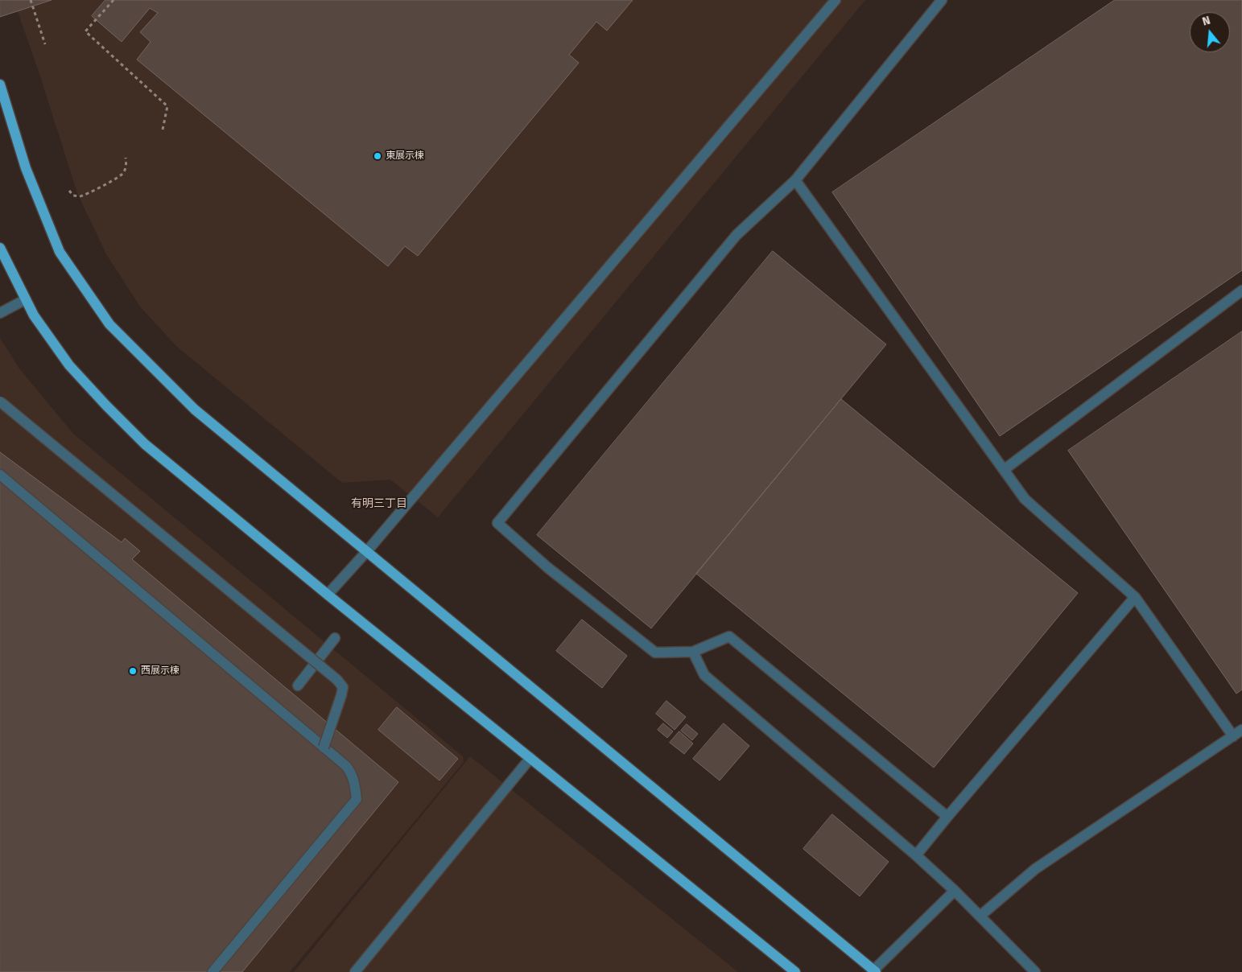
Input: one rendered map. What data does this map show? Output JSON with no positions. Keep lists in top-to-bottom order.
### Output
{
  "districts": ["有明三丁目"],
  "places": ["東展示棟", "西展示棟"],
  "north": "top"
}
